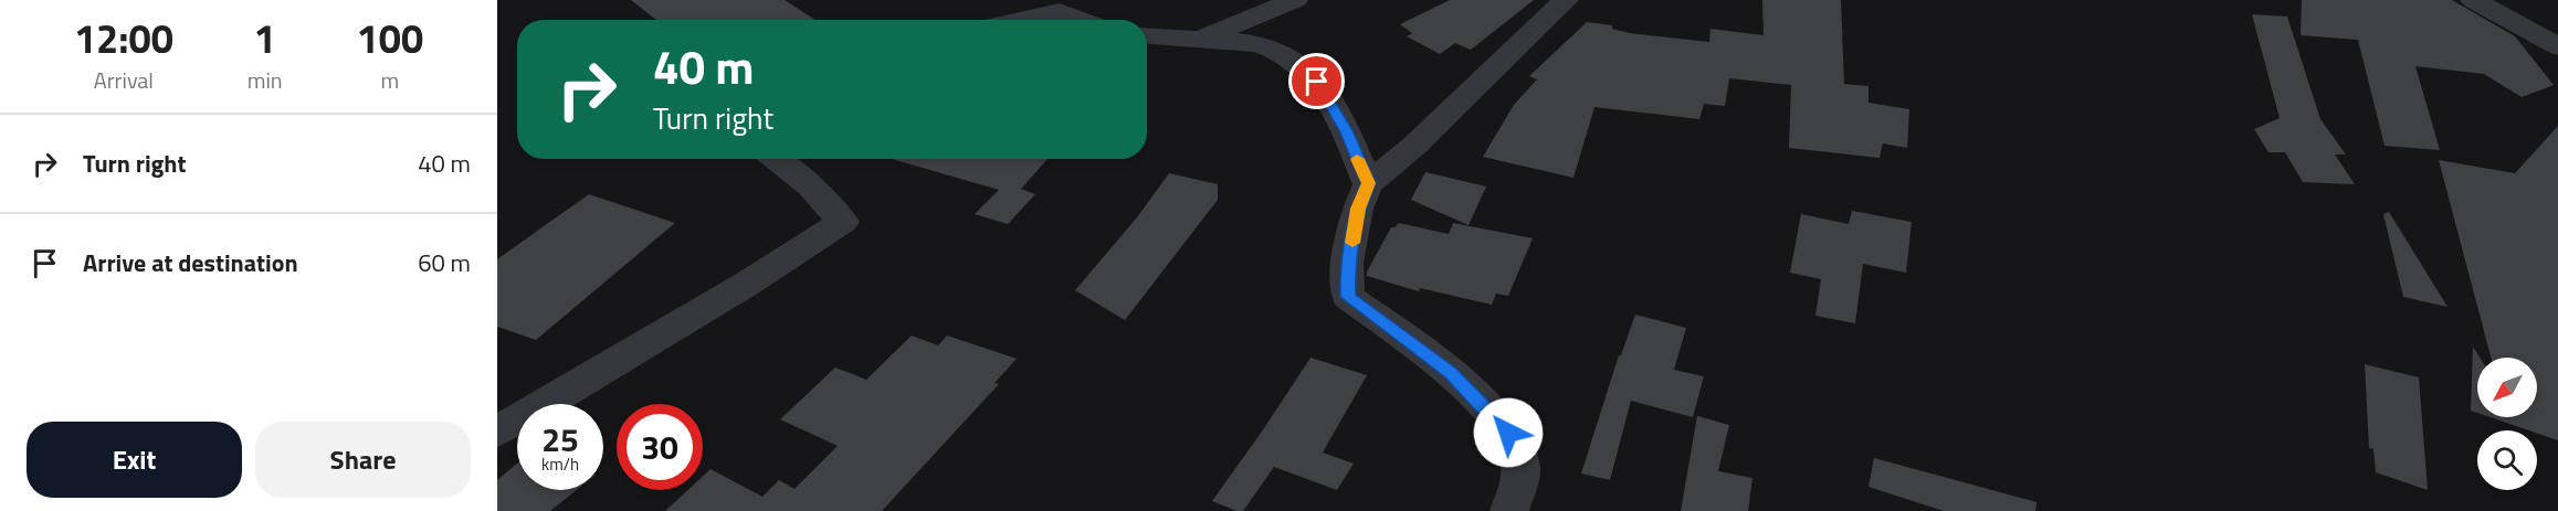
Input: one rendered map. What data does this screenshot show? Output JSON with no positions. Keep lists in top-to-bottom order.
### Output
{
  "north": "bottom left",
  "page": {
    "eta": [
      "12:00",
      "Arrival",
      "1",
      "min",
      "100",
      "m"
    ],
    "turn": ["40 m", "Turn right"],
    "list": [
      {
        "name": "Turn right",
        "value": "40 m"
      },
      {
        "name": "Arrive at destination",
        "value": "60 m"
      }
    ],
    "speed": "25 km/h",
    "limit": "30",
    "buttons": ["Exit", "Share"]
  }
}
